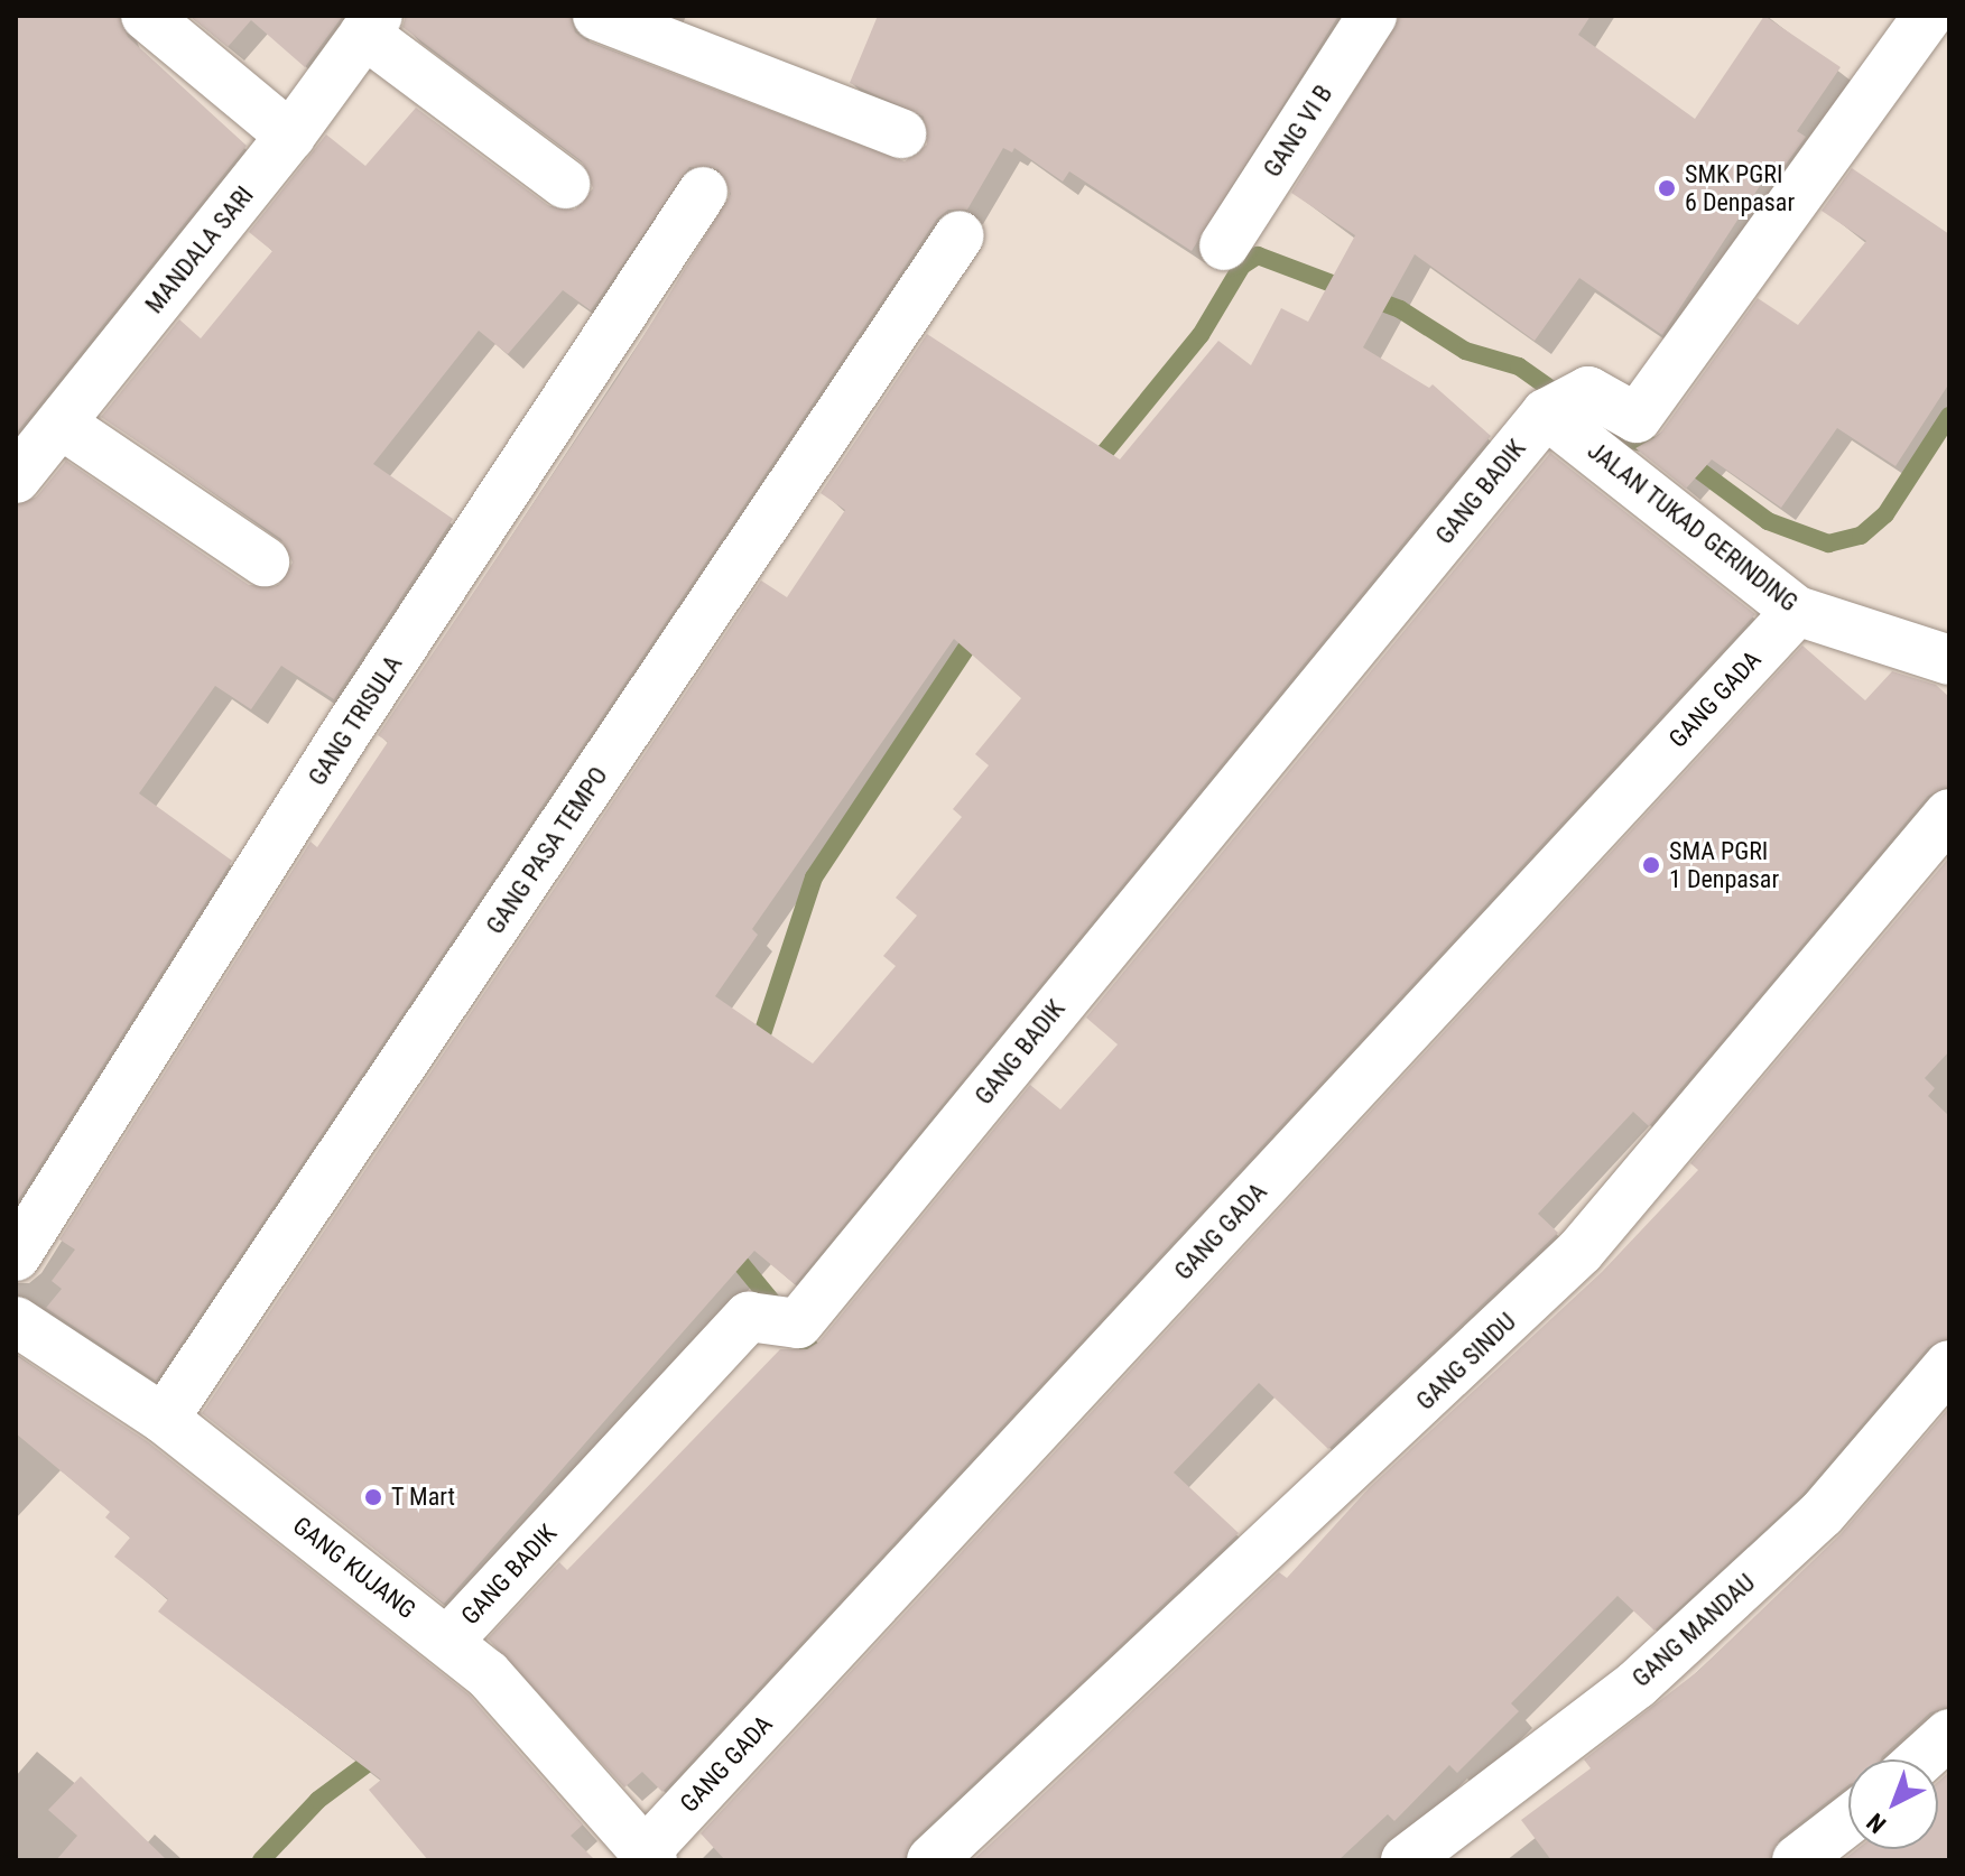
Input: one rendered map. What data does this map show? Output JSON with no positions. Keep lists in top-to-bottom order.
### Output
{
  "streets": {
    "street": [
      "GANG VI B",
      "MANDALA SARI",
      "GANG BADIK",
      "JALAN TUKAD GERINDING",
      "GANG GADA",
      "GANG TRISULA",
      "GANG PASA TEMPO",
      "GANG SINDU",
      "GANG KUJANG",
      "GANG MANDAU"
    ]
  },
  "crossings": [
    ["GANG BADIK", "JALAN TUKAD GERINDING"],
    ["GANG BADIK", "GANG KUJANG"],
    ["JALAN TUKAD GERINDING", "GANG GADA"],
    ["GANG GADA", "GANG KUJANG"],
    ["GANG PASA TEMPO", "GANG KUJANG"]
  ],
  "places": ["SMK PGRI 6 Denpasar", "SMA PGRI 1 Denpasar", "T Mart"],
  "north": "bottom left"
}
